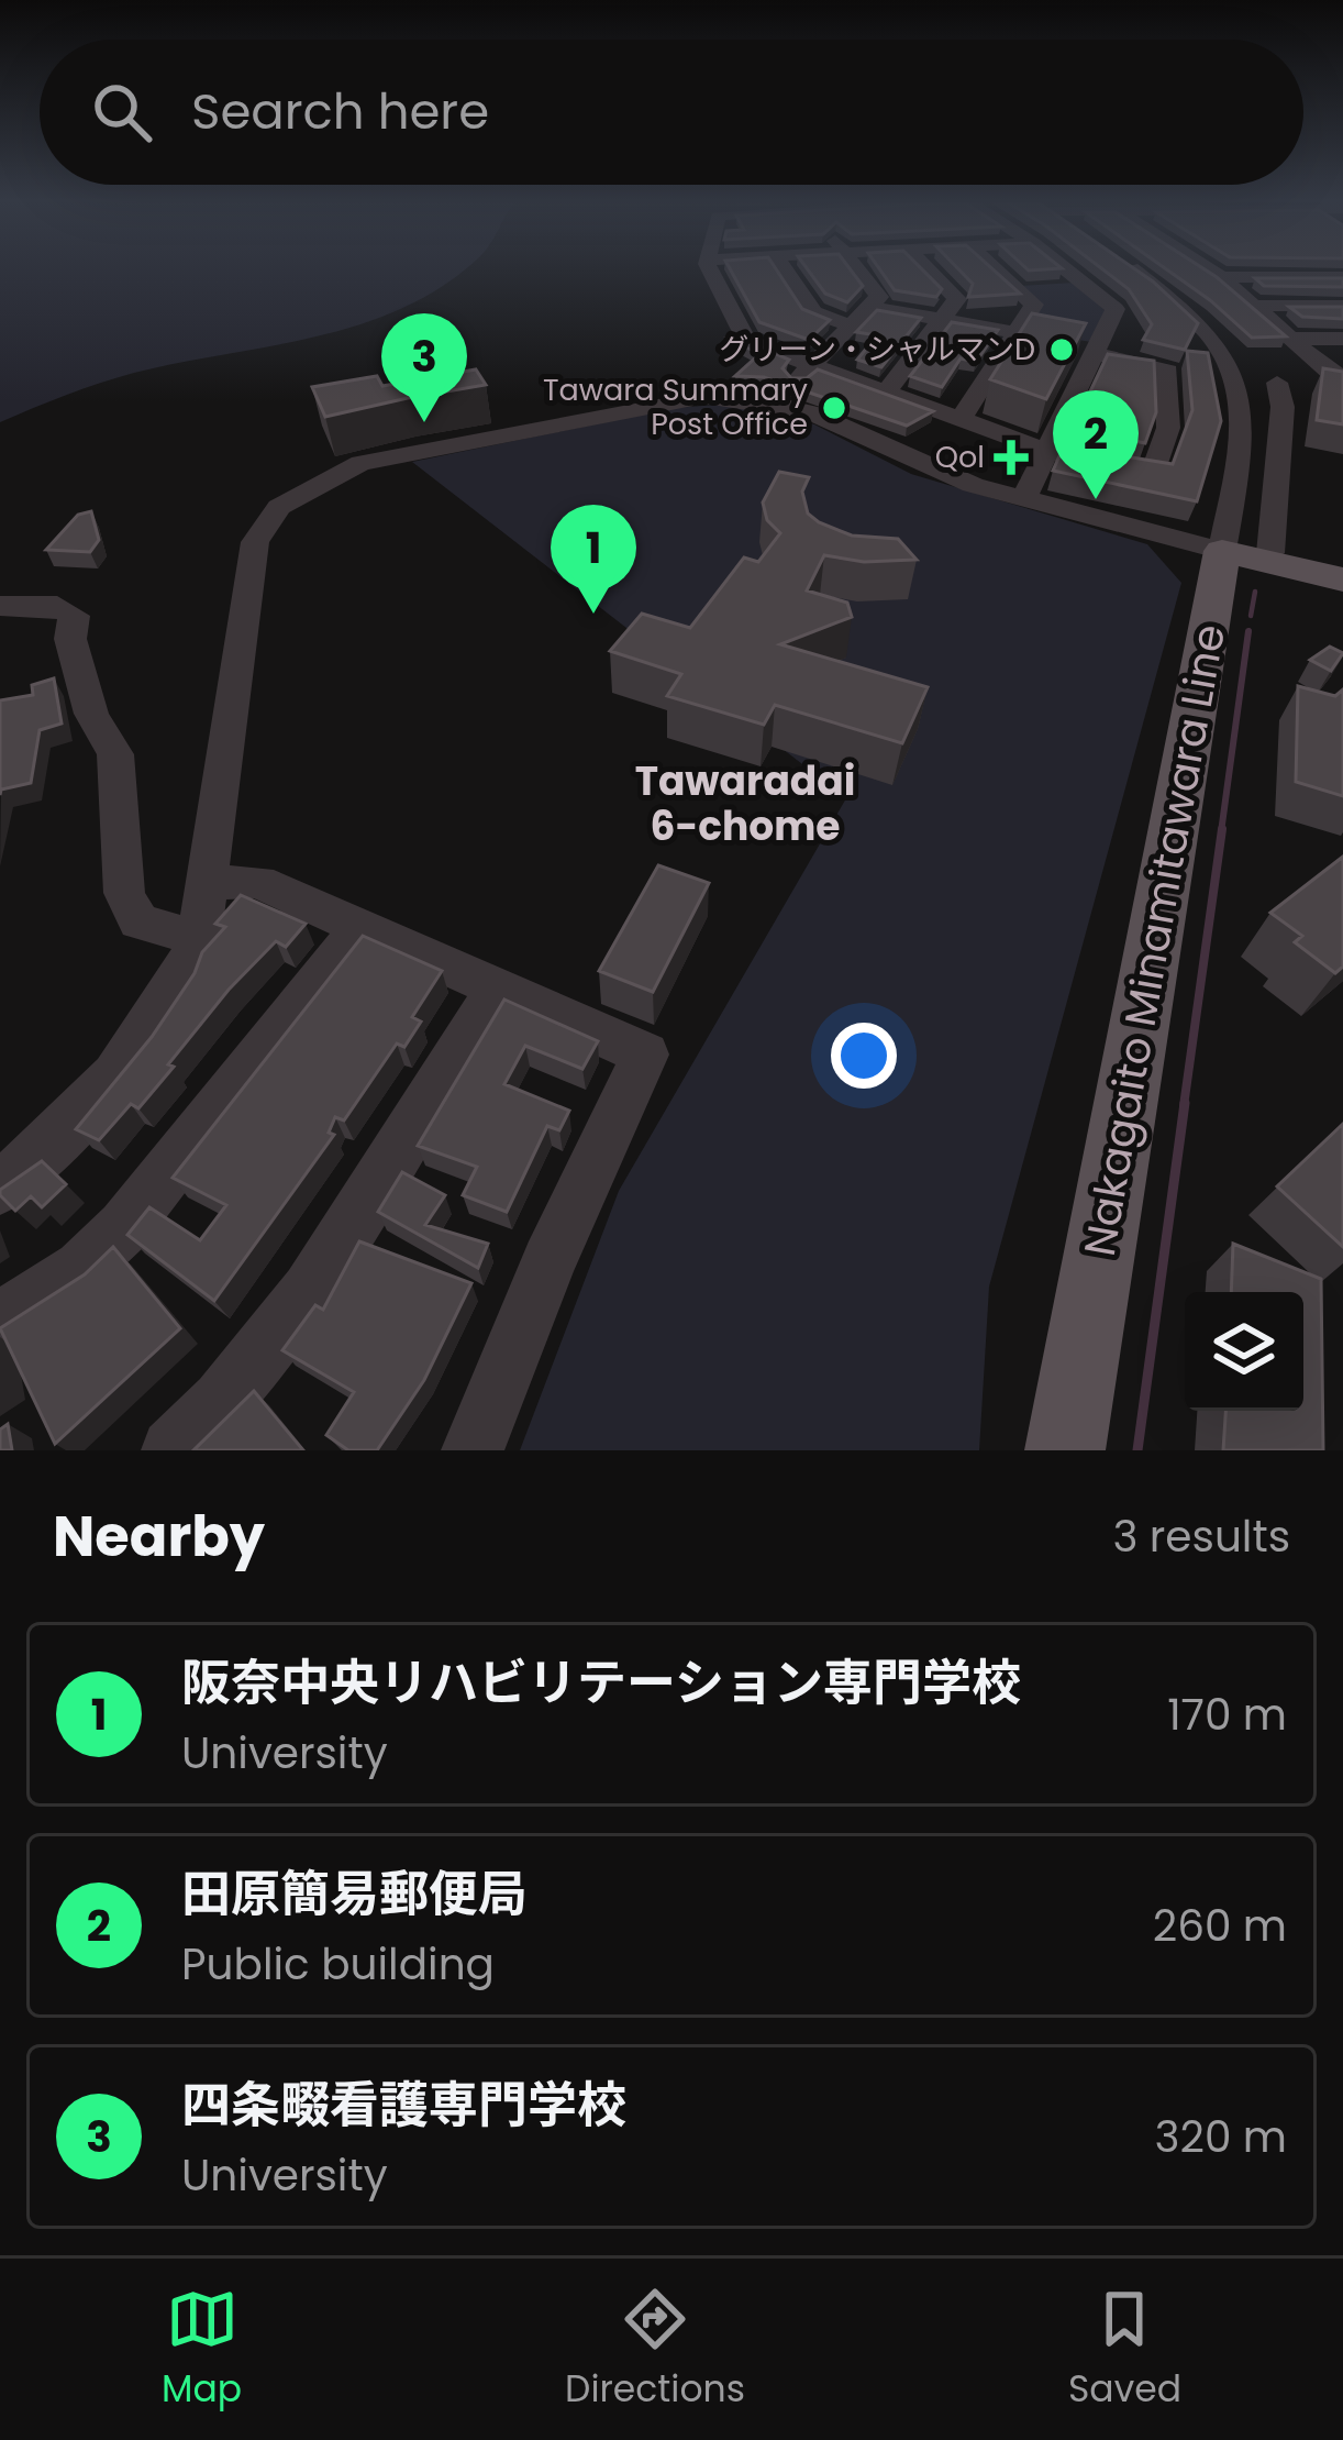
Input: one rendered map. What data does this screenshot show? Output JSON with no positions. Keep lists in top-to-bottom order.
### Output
{
  "streets": {
    "main road": ["Nakagaito Minamitawara Line"]
  },
  "districts": ["Tawaradai 6-chome"],
  "places": {
    "other": ["グリーン・シャルマンD", "Tawara Summary Post Office"],
    "health": ["Qol"]
  },
  "page": {
    "search": "Search here",
    "pins": ["3", "2", "1"],
    "heading": ["Nearby", "3 results"],
    "list": [
      {
        "mark": "1",
        "name": "阪奈中央リハビリテーション専門学校",
        "note": "University",
        "value": "170 m"
      },
      {
        "mark": "2",
        "name": "田原簡易郵便局",
        "note": "Public building",
        "value": "260 m"
      },
      {
        "mark": "3",
        "name": "四条畷看護専門学校",
        "note": "University",
        "value": "320 m"
      }
    ],
    "nav": ["Map", "Directions", "Saved"]
  }
}
